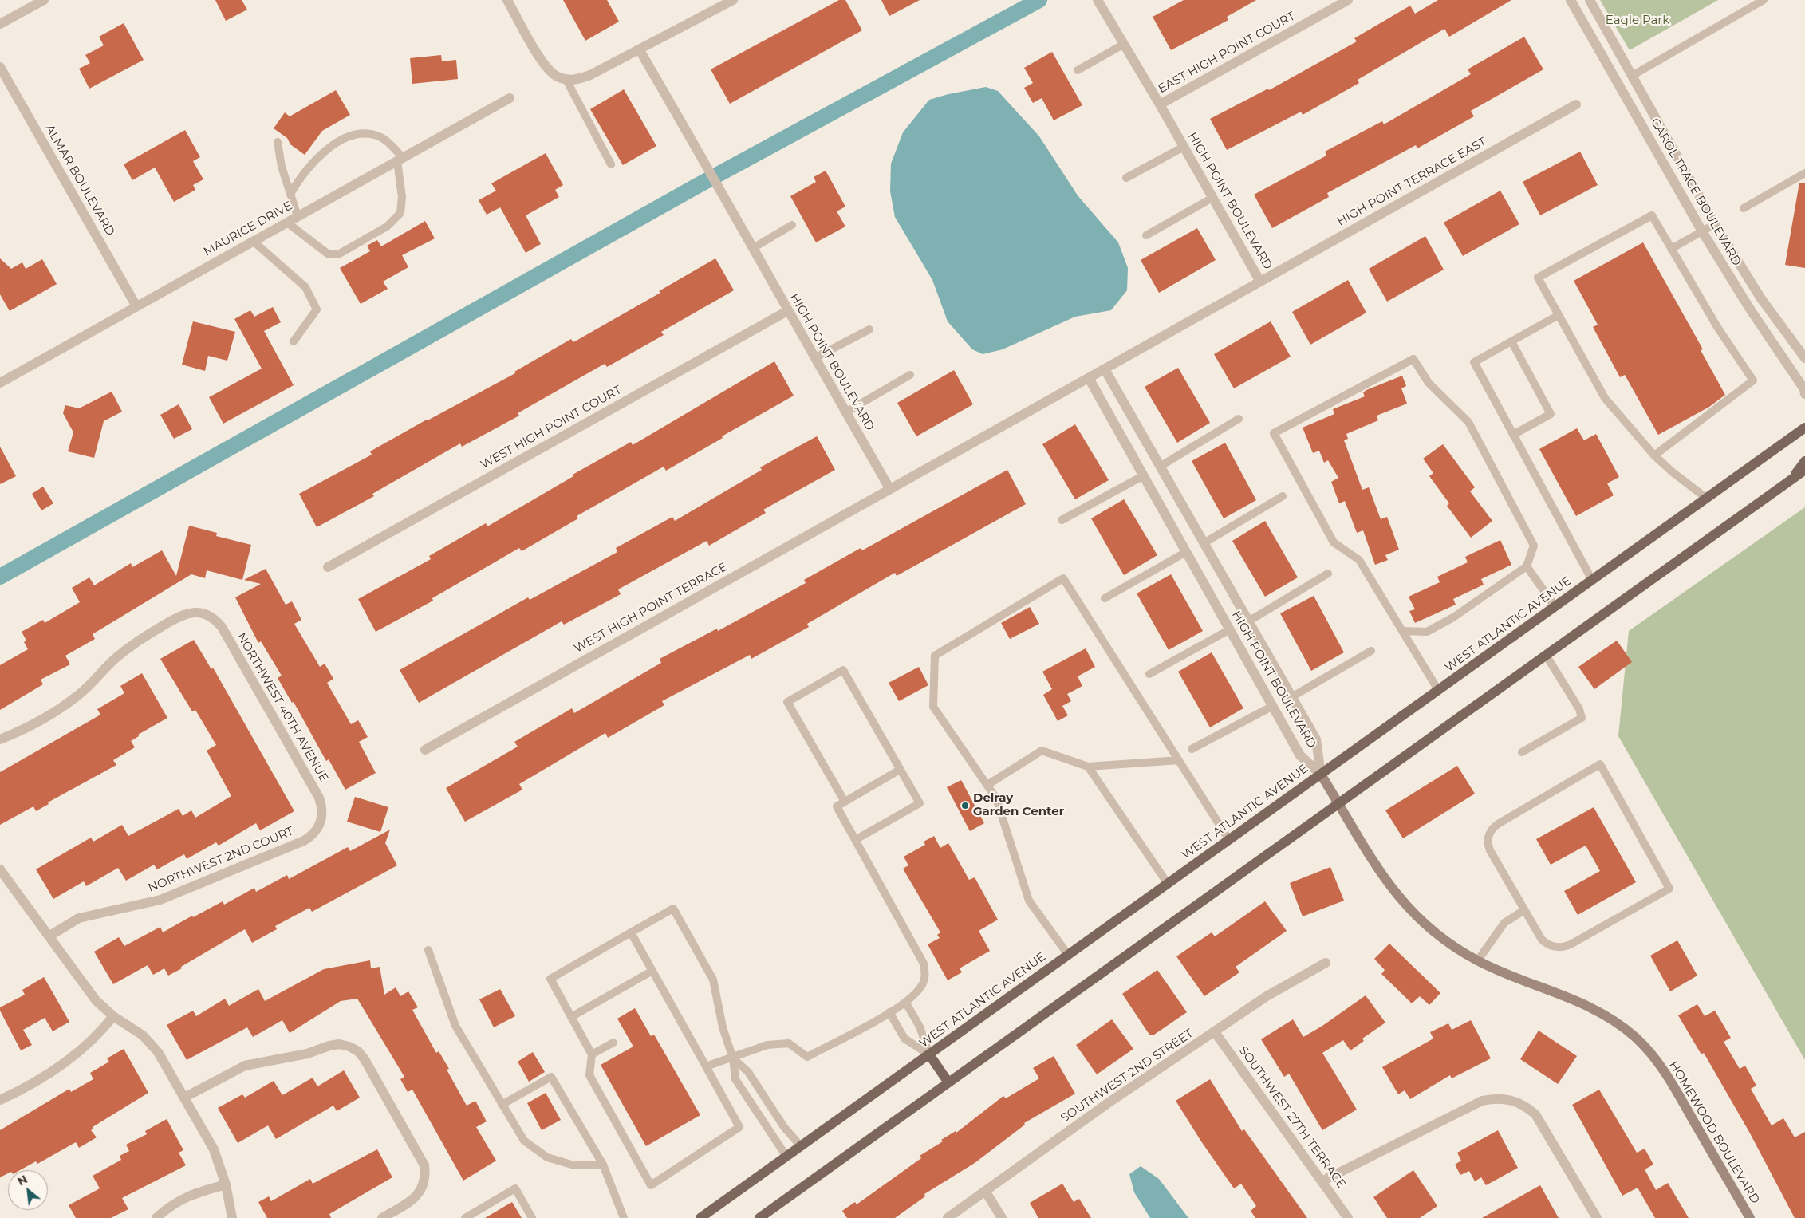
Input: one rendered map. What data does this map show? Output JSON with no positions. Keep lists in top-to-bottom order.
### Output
{
  "streets": {
    "main road": ["WEST ATLANTIC AVENUE"],
    "street": [
      "EAST HIGH POINT COURT",
      "ALMAR BOULEVARD",
      "HIGH POINT TERRACE EAST",
      "CAROL TRACE BOULEVARD",
      "HIGH POINT BOULEVARD",
      "MAURICE DRIVE",
      "WEST HIGH POINT COURT",
      "WEST HIGH POINT TERRACE",
      "NORTHWEST 40TH AVENUE",
      "NORTHWEST 2ND COURT",
      "SOUTHWEST 2ND STREET",
      "SOUTHWEST 27TH TERRACE",
      "HOMEWOOD BOULEVARD"
    ]
  },
  "crossings": [
    ["EAST HIGH POINT COURT", "HIGH POINT BOULEVARD"],
    ["ALMAR BOULEVARD", "MAURICE DRIVE"],
    ["HIGH POINT TERRACE EAST", "HIGH POINT BOULEVARD"],
    ["HIGH POINT BOULEVARD", "WEST HIGH POINT COURT"],
    ["HIGH POINT BOULEVARD", "WEST HIGH POINT TERRACE"],
    ["HIGH POINT BOULEVARD", "WEST ATLANTIC AVENUE"],
    ["HIGH POINT BOULEVARD", "HOMEWOOD BOULEVARD"],
    ["WEST ATLANTIC AVENUE", "HOMEWOOD BOULEVARD"],
    ["NORTHWEST 40TH AVENUE", "NORTHWEST 2ND COURT"],
    ["SOUTHWEST 2ND STREET", "SOUTHWEST 27TH TERRACE"]
  ],
  "parks": ["Eagle Park"],
  "places": ["Delray Garden Center"],
  "north": "top left"
}
